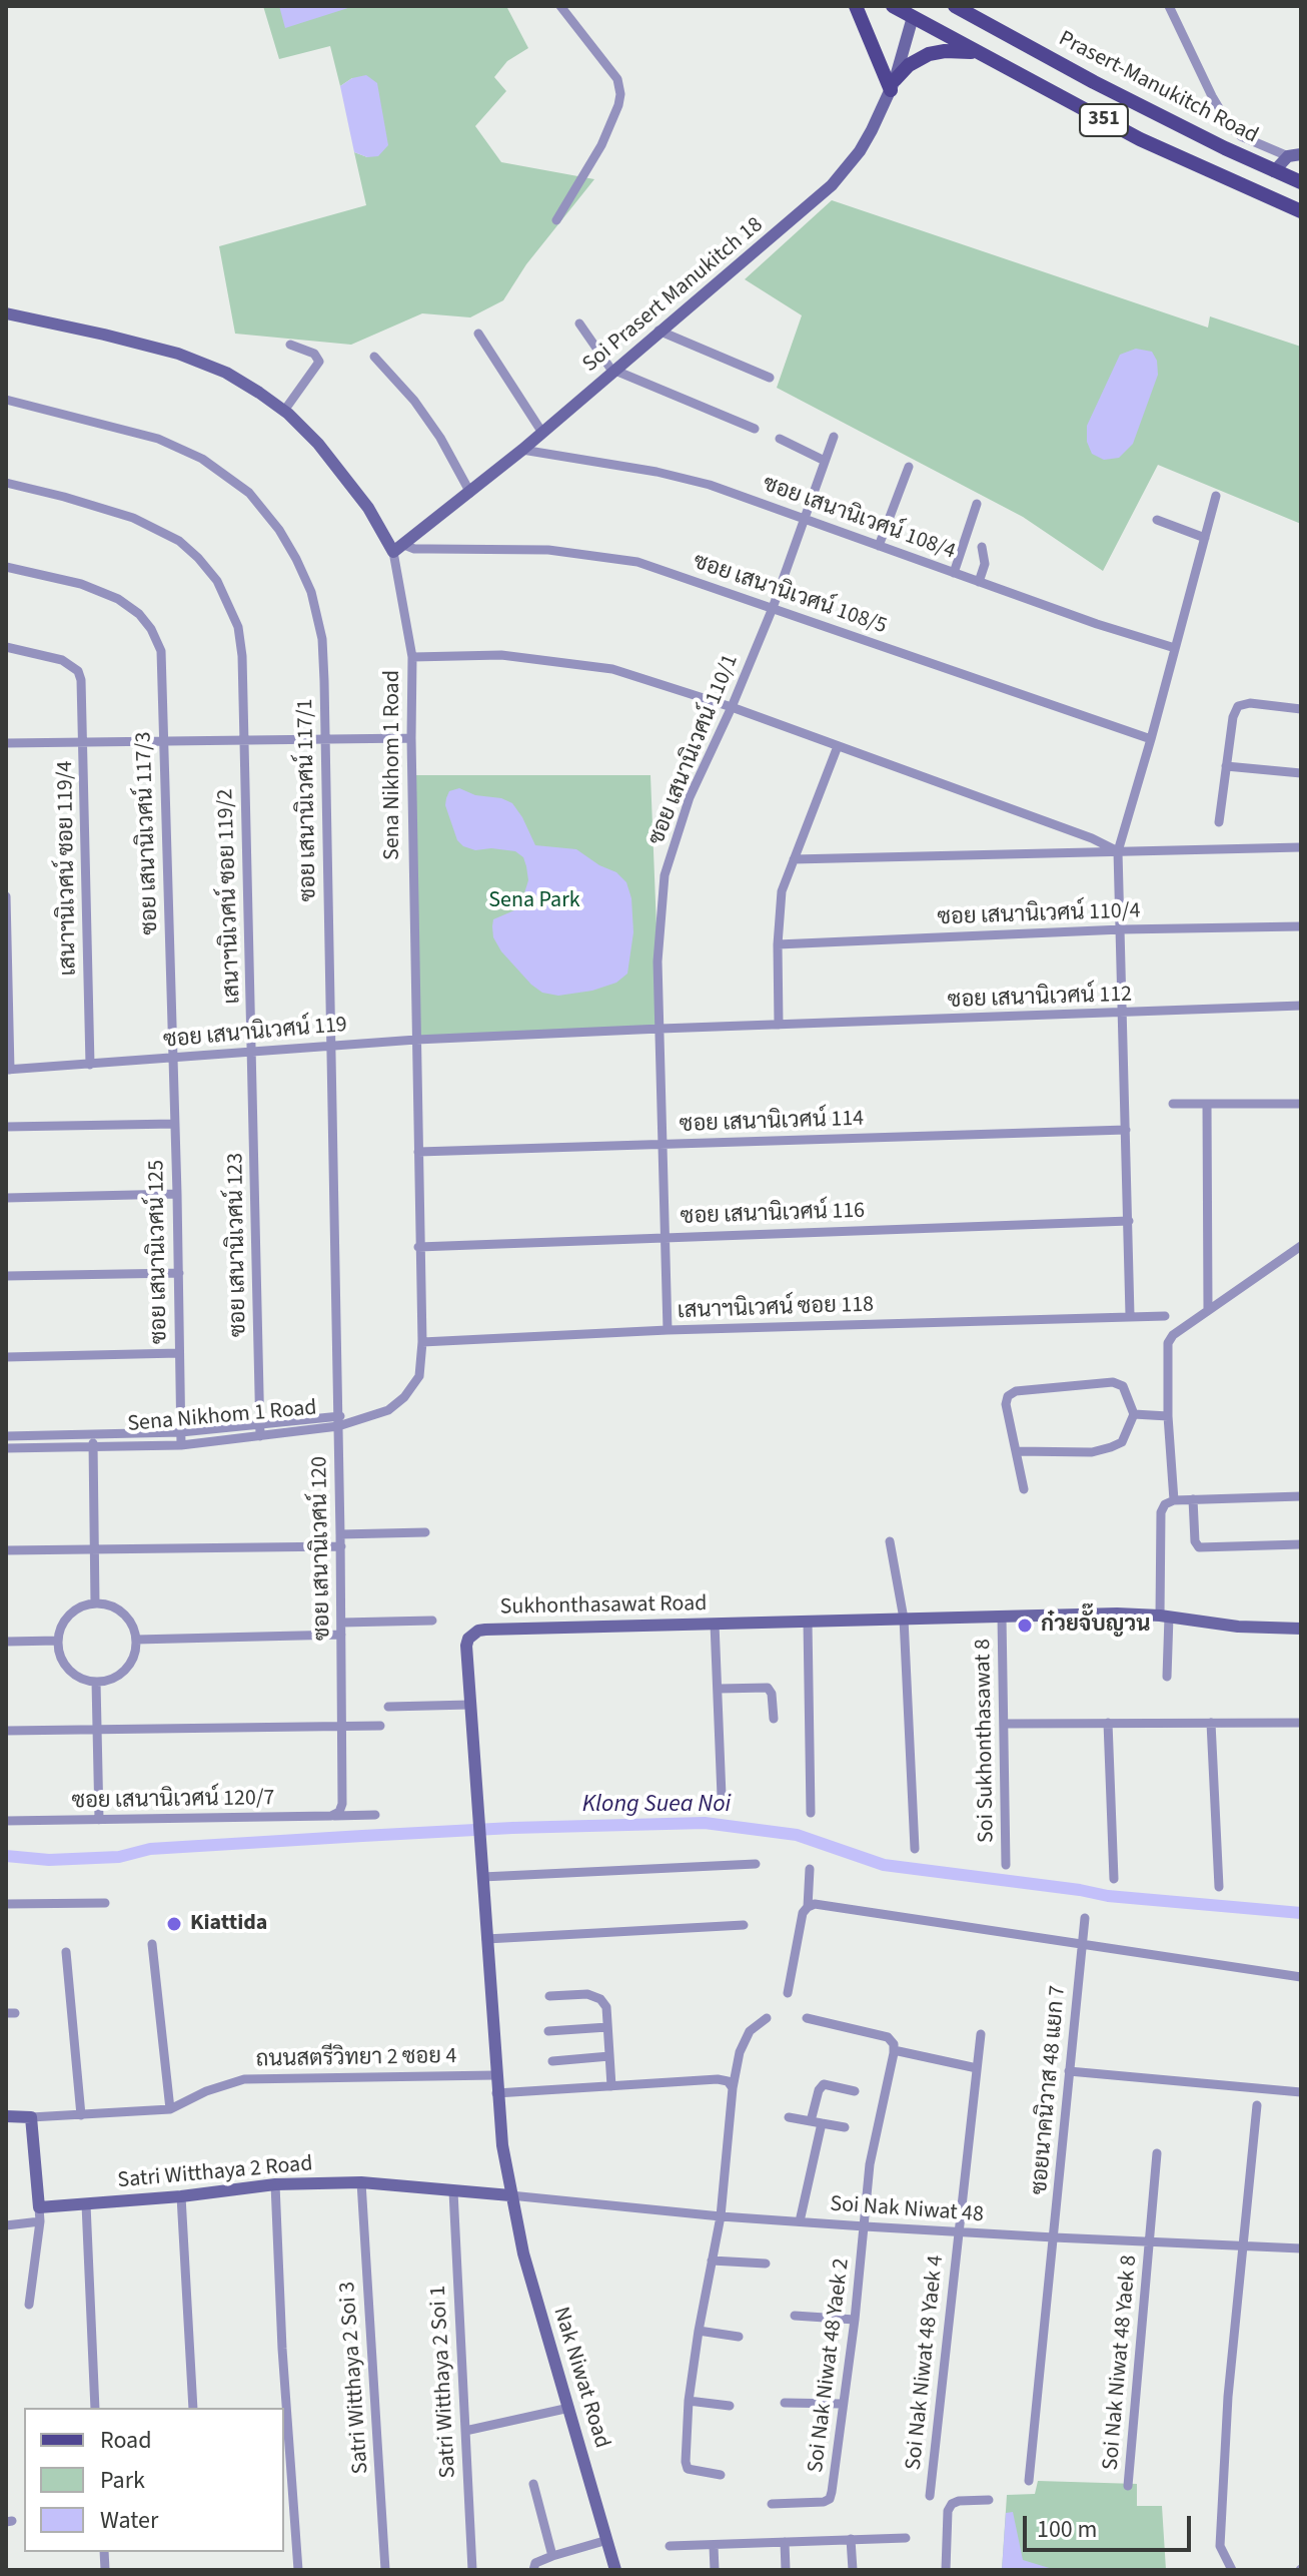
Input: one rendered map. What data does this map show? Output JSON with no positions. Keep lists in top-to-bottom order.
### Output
{
  "streets": {
    "main road": ["Prasert-Manukitch Road", "351"],
    "street": [
      "Soi Prasert Manukitch 18",
      "ซอย เสนานิเวศน์ 108/4",
      "ซอย เสนานิเวศน์ 108/5",
      "ซอย เสนานิเวศน์ 110/1",
      "Sena Nikhom 1 Road",
      "ซอย เสนานิเวศน์ 117/1",
      "ซอย เสนานิเวศน์ 117/3",
      "เสนาฯนิเวศน์ ซอย 119/4",
      "เสนาฯนิเวศน์ ซอย 119/2",
      "ซอย เสนานิเวศน์ 110/4",
      "ซอย เสนานิเวศน์ 112",
      "ซอย เสนานิเวศน์ 119",
      "ซอย เสนานิเวศน์ 114",
      "ซอย เสนานิเวศน์ 116",
      "ซอย เสนานิเวศน์ 123",
      "ซอย เสนานิเวศน์ 125",
      "เสนาฯนิเวศน์ ซอย 118",
      "ซอย เสนานิเวศน์ 120",
      "Sukhonthasawat Road",
      "Soi Sukhonthasawat 8",
      "ซอย เสนานิเวศน์ 120/7",
      "ถนนสตรีวิทยา 2 ซอย 4",
      "ซอยนาคนิวาส 48 แยก 7",
      "Satri Witthaya 2 Road",
      "Soi Nak Niwat 48",
      "Soi Nak Niwat 48 Yaek 4",
      "Soi Nak Niwat 48 Yaek 8",
      "Soi Nak Niwat 48 Yaek 2",
      "Satri Witthaya 2 Soi 3",
      "Nak Niwat Road",
      "Satri Witthaya 2 Soi 1"
    ]
  },
  "crossings": [
    ["351", "Soi Prasert Manukitch 18"],
    ["Soi Prasert Manukitch 18", "ซอย เสนานิเวศน์ 108/4"],
    ["Soi Prasert Manukitch 18", "ซอย เสนานิเวศน์ 108/5"],
    ["Soi Prasert Manukitch 18", "Sena Nikhom 1 Road"],
    ["ซอย เสนานิเวศน์ 108/4", "ซอย เสนานิเวศน์ 110/1"],
    ["ซอย เสนานิเวศน์ 108/5", "ซอย เสนานิเวศน์ 110/1"],
    ["ซอย เสนานิเวศน์ 110/1", "ซอย เสนานิเวศน์ 112"],
    ["ซอย เสนานิเวศน์ 110/1", "ซอย เสนานิเวศน์ 114"],
    ["ซอย เสนานิเวศน์ 110/1", "ซอย เสนานิเวศน์ 116"],
    ["ซอย เสนานิเวศน์ 110/1", "เสนาฯนิเวศน์ ซอย 118"],
    ["Sena Nikhom 1 Road", "ซอย เสนานิเวศน์ 119"],
    ["Sena Nikhom 1 Road", "ซอย เสนานิเวศน์ 114"],
    ["Sena Nikhom 1 Road", "ซอย เสนานิเวศน์ 116"],
    ["Sena Nikhom 1 Road", "ซอย เสนานิเวศน์ 123"],
    ["Sena Nikhom 1 Road", "ซอย เสนานิเวศน์ 125"],
    ["Sena Nikhom 1 Road", "เสนาฯนิเวศน์ ซอย 118"],
    ["Sena Nikhom 1 Road", "ซอย เสนานิเวศน์ 120"],
    ["ซอย เสนานิเวศน์ 117/1", "ซอย เสนานิเวศน์ 119"],
    ["ซอย เสนานิเวศน์ 117/1", "ซอย เสนานิเวศน์ 120"],
    ["ซอย เสนานิเวศน์ 117/3", "ซอย เสนานิเวศน์ 119"],
    ["ซอย เสนานิเวศน์ 117/3", "ซอย เสนานิเวศน์ 125"],
    ["เสนาฯนิเวศน์ ซอย 119/4", "ซอย เสนานิเวศน์ 119"],
    ["เสนาฯนิเวศน์ ซอย 119/2", "ซอย เสนานิเวศน์ 119"],
    ["เสนาฯนิเวศน์ ซอย 119/2", "ซอย เสนานิเวศน์ 123"],
    ["ซอย เสนานิเวศน์ 112", "ซอย เสนานิเวศน์ 119"],
    ["ซอย เสนานิเวศน์ 119", "ซอย เสนานิเวศน์ 123"],
    ["ซอย เสนานิเวศน์ 119", "ซอย เสนานิเวศน์ 125"],
    ["ซอย เสนานิเวศน์ 119", "ซอย เสนานิเวศน์ 120"],
    ["ซอย เสนานิเวศน์ 120", "ซอย เสนานิเวศน์ 120/7"],
    ["Sukhonthasawat Road", "Soi Sukhonthasawat 8"],
    ["Sukhonthasawat Road", "ถนนสตรีวิทยา 2 ซอย 4"],
    ["Sukhonthasawat Road", "Satri Witthaya 2 Road"],
    ["Sukhonthasawat Road", "Soi Nak Niwat 48"],
    ["Sukhonthasawat Road", "Nak Niwat Road"],
    ["ซอยนาคนิวาส 48 แยก 7", "Soi Nak Niwat 48"],
    ["Satri Witthaya 2 Road", "Soi Nak Niwat 48"],
    ["Satri Witthaya 2 Road", "Satri Witthaya 2 Soi 3"],
    ["Satri Witthaya 2 Road", "Nak Niwat Road"],
    ["Satri Witthaya 2 Road", "Satri Witthaya 2 Soi 1"],
    ["Soi Nak Niwat 48", "Soi Nak Niwat 48 Yaek 4"],
    ["Soi Nak Niwat 48", "Soi Nak Niwat 48 Yaek 8"],
    ["Soi Nak Niwat 48", "Soi Nak Niwat 48 Yaek 2"],
    ["Soi Nak Niwat 48", "Nak Niwat Road"]
  ],
  "water": ["Klong Suea Noi"],
  "parks": ["Sena Park"],
  "places": ["ก๋วยจั๊บญวน", "Kiattida"],
  "legend": ["Road", "Park", "Water"],
  "scale_bar": "100 m"
}
